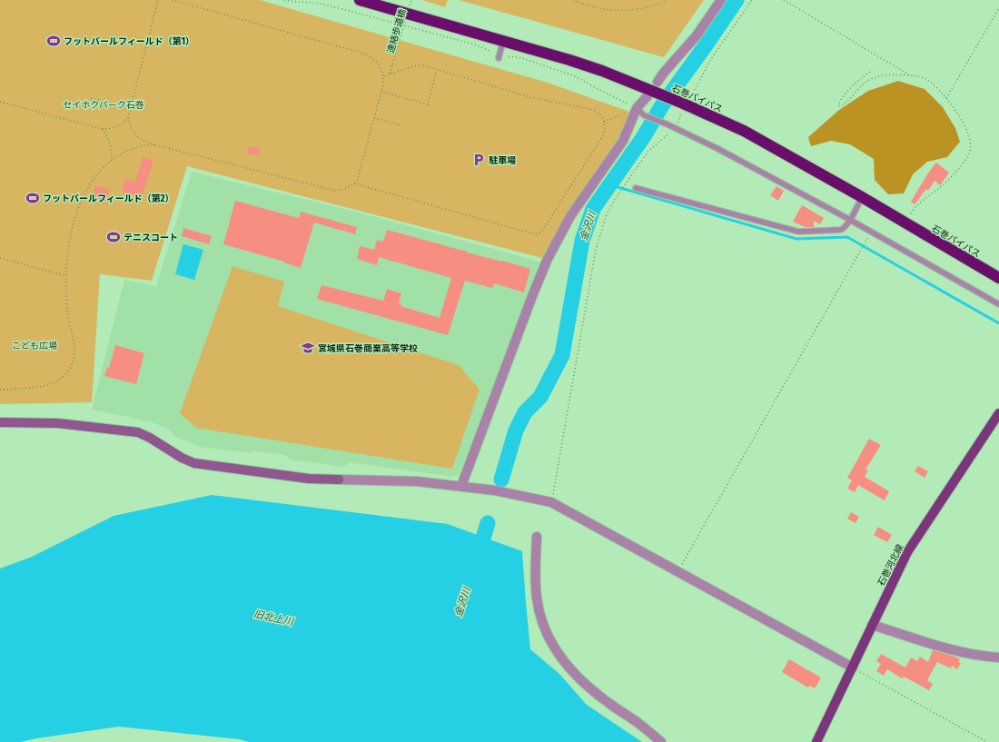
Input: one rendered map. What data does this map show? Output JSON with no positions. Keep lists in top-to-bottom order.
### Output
{
  "streets": {
    "highway": ["石巻バイパス"],
    "main road": ["石巻河北線"],
    "path": ["連絡歩道橋"]
  },
  "water": ["金沢川", "旧北上川"],
  "parks": ["セイホクパーク石巻", "こども広場"],
  "places": {
    "sports": ["フットバールフィールド（第1）", "フットバールフィールド（第2）", "テニスコート"],
    "parking": ["駐車場"],
    "school or university": ["宮城県石巻商業高等学校"]
  }
}
